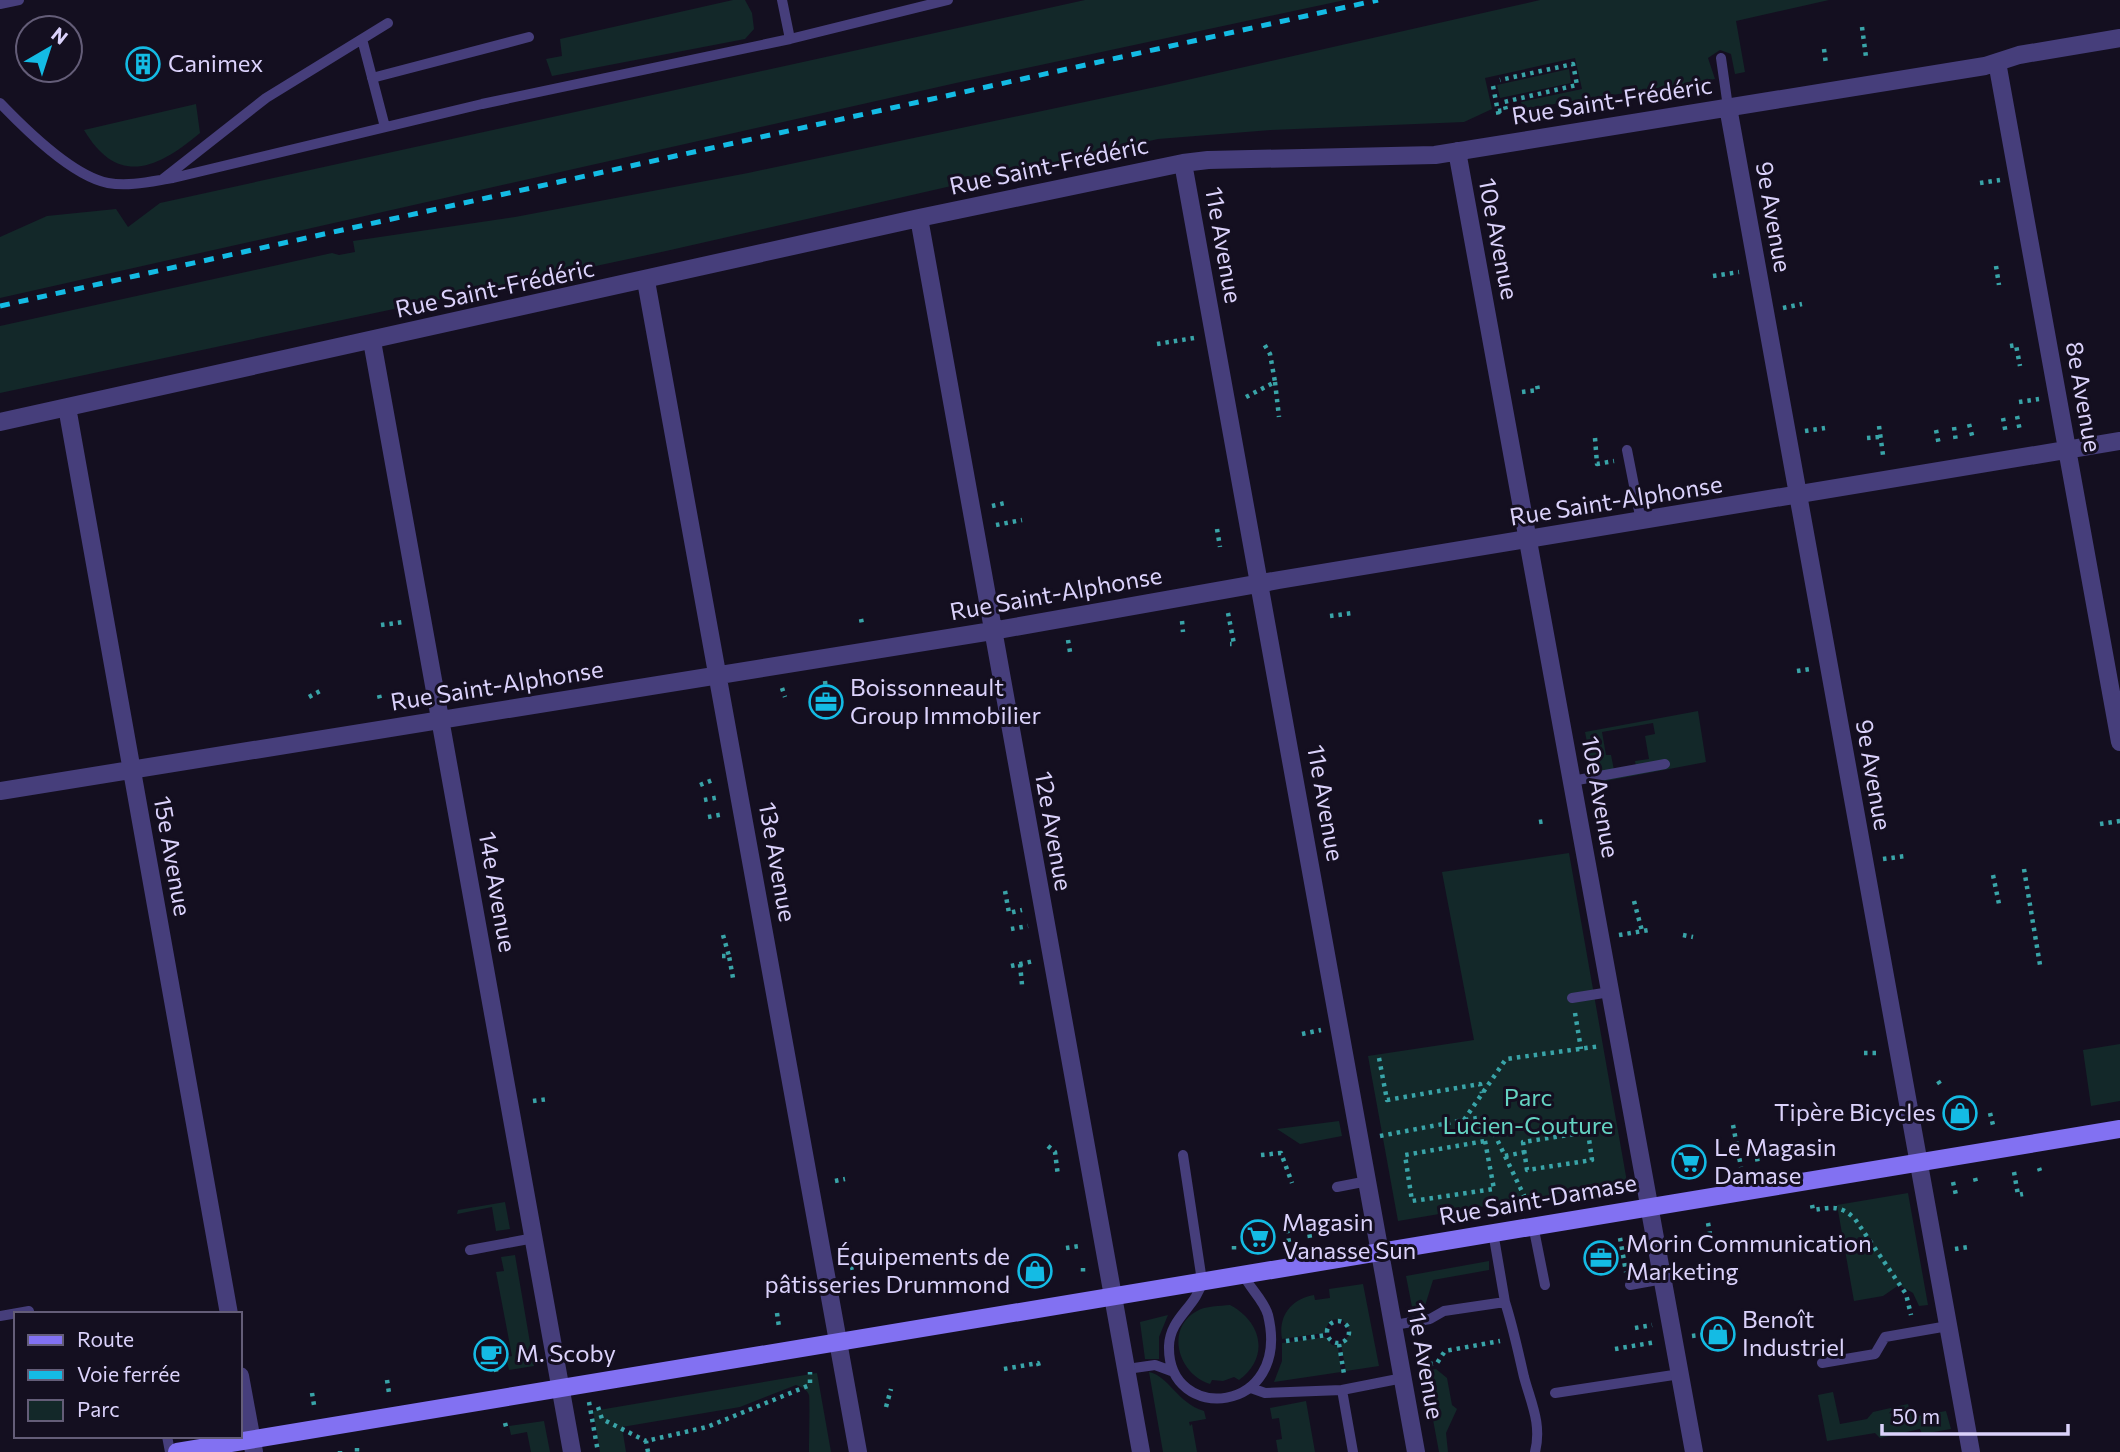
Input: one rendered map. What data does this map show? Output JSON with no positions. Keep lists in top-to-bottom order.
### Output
{
  "streets": {
    "street": [
      "Rue Saint-Frédéric",
      "9e Avenue",
      "10e Avenue",
      "11e Avenue",
      "8e Avenue",
      "Rue Saint-Alphonse",
      "12e Avenue",
      "15e Avenue",
      "13e Avenue",
      "14e Avenue",
      "Rue Saint-Damase"
    ]
  },
  "crossings": [
    ["Rue Saint-Frédéric", "9e Avenue"],
    ["Rue Saint-Frédéric", "10e Avenue"],
    ["Rue Saint-Frédéric", "11e Avenue"],
    ["Rue Saint-Frédéric", "8e Avenue"],
    ["Rue Saint-Frédéric", "12e Avenue"],
    ["Rue Saint-Frédéric", "15e Avenue"],
    ["Rue Saint-Frédéric", "13e Avenue"],
    ["Rue Saint-Frédéric", "14e Avenue"],
    ["9e Avenue", "Rue Saint-Alphonse"],
    ["9e Avenue", "Rue Saint-Damase"],
    ["10e Avenue", "Rue Saint-Alphonse"],
    ["10e Avenue", "Rue Saint-Damase"],
    ["11e Avenue", "Rue Saint-Alphonse"],
    ["11e Avenue", "Rue Saint-Damase"],
    ["8e Avenue", "Rue Saint-Alphonse"],
    ["Rue Saint-Alphonse", "12e Avenue"],
    ["Rue Saint-Alphonse", "15e Avenue"],
    ["Rue Saint-Alphonse", "13e Avenue"],
    ["Rue Saint-Alphonse", "14e Avenue"],
    ["12e Avenue", "Rue Saint-Damase"],
    ["13e Avenue", "Rue Saint-Damase"],
    ["14e Avenue", "Rue Saint-Damase"]
  ],
  "parks": ["Parc Lucien-Couture"],
  "places": {
    "building": ["Canimex"],
    "office": ["Boissonneault Group Immobilier", "Morin Communication Marketing"],
    "shop": ["Tipère Bicycles", "Équipements de pâtisseries Drummond", "Benoît Industriel"],
    "supermarket": ["Le Magasin Damase", "Magasin Vanasse Sun"],
    "cafe": ["M. Scoby"]
  },
  "legend": ["Route", "Voie ferrée", "Parc"],
  "scale_bar": "50 m",
  "north": "top right"
}
